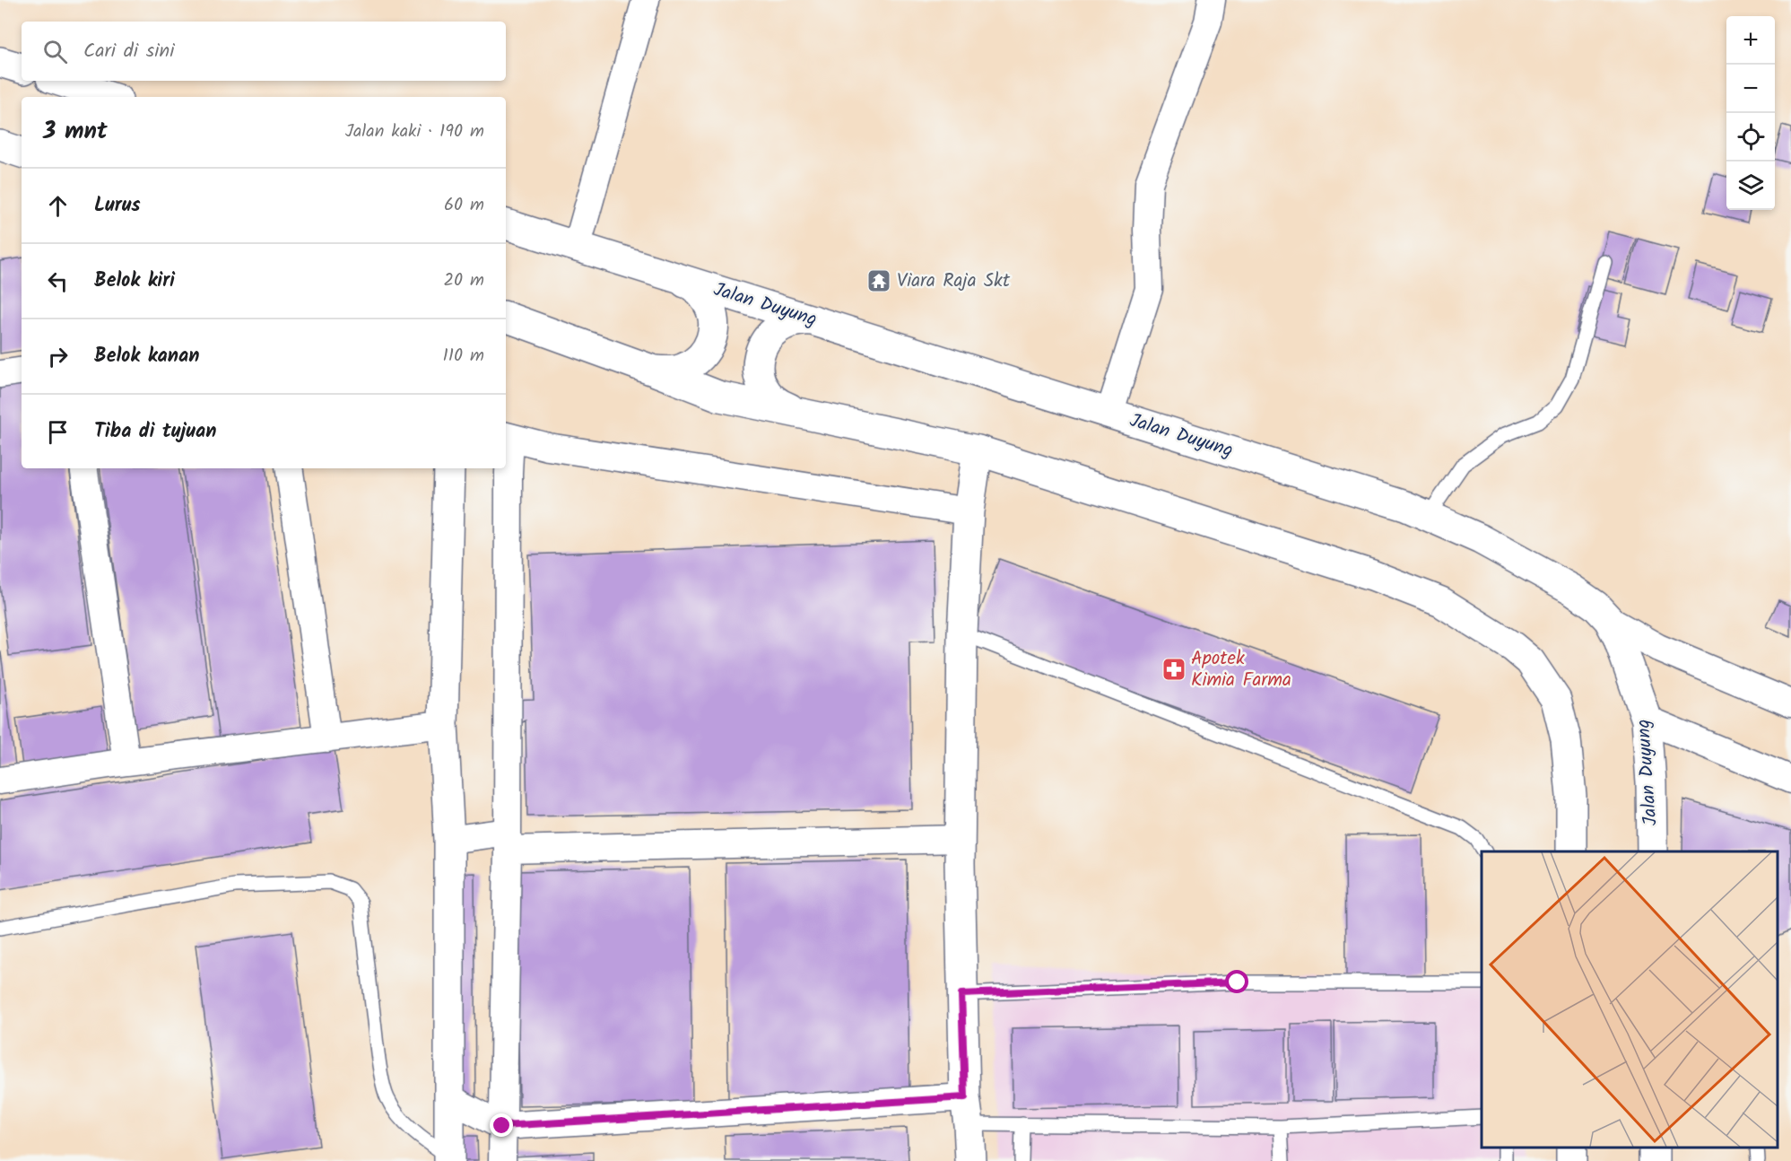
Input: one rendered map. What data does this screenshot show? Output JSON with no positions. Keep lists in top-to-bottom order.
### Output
{
  "streets": {
    "main road": ["Jalan Duyung"]
  },
  "places": {
    "temple": ["Viara Raja Skt"],
    "pharmacy": ["Apotek Kimia Farma"]
  },
  "page": {
    "map_buttons": ["+", "−"],
    "search": "Cari di sini",
    "heading": ["3 mnt", "Jalan kaki · 190 m"],
    "list": [
      ["Lurus", "60 m"],
      ["Belok kiri", "20 m"],
      ["Belok kanan", "110 m"],
      "Tiba di tujuan"
    ]
  }
}
